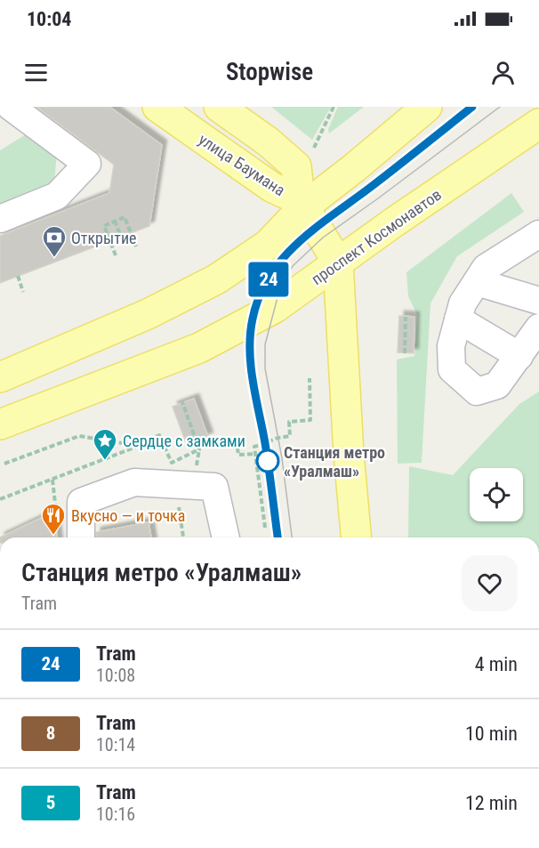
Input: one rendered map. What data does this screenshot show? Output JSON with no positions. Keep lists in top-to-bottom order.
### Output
{
  "streets": {
    "main road": ["улица Баумана", "проспект Космонавтов"]
  },
  "places": {
    "bank": ["Открытие"],
    "place": ["Сердце с замками"],
    "other": ["Станция метро «Уралмаш»"],
    "restaurant": ["Вкусно — и точка"]
  },
  "lines": ["tram line 24"],
  "page": {
    "status": "10:04",
    "header": "Stopwise",
    "on_map": "24",
    "heading": ["Станция метро «Уралмаш»", "Tram"],
    "list": [
      {
        "mark": "24",
        "name": "Tram",
        "note": "10:08",
        "value": "4 min"
      },
      {
        "mark": "8",
        "name": "Tram",
        "note": "10:14",
        "value": "10 min"
      },
      {
        "mark": "5",
        "name": "Tram",
        "note": "10:16",
        "value": "12 min"
      }
    ]
  }
}
